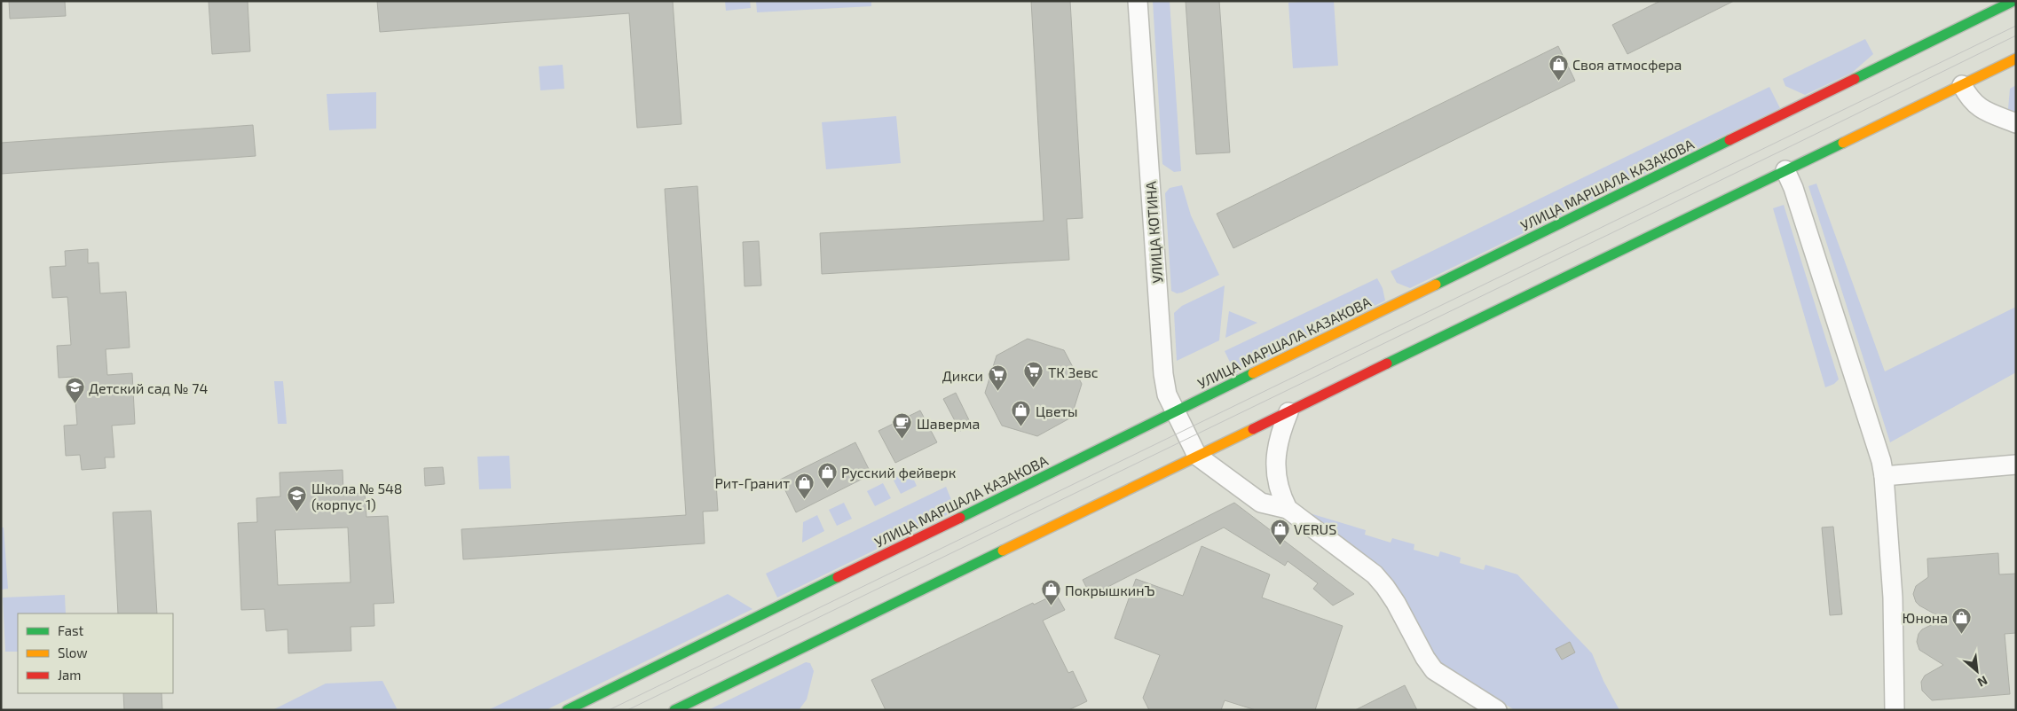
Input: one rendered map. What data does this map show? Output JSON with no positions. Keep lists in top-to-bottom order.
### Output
{
  "streets": {
    "main road": ["УЛИЦА МАРШАЛА КАЗАКОВА"],
    "street": ["УЛИЦА КОТИНА"]
  },
  "crossings": [
    ["УЛИЦА МАРШАЛА КАЗАКОВА", "УЛИЦА КОТИНА"]
  ],
  "places": {
    "shop": [
      "Своя атмосфера",
      "Цветы",
      "Русский фейверк",
      "Рит-Гранит",
      "VERUS",
      "ПокрышкинЪ",
      "Юнона"
    ],
    "supermarket": ["ТК Зевс", "Дикси"],
    "school or university": ["Детский сад № 74", "Школа № 548 (корпус 1)"],
    "cafe": ["Шаверма"]
  },
  "legend": ["Fast", "Slow", "Jam"],
  "north": "bottom right"
}
